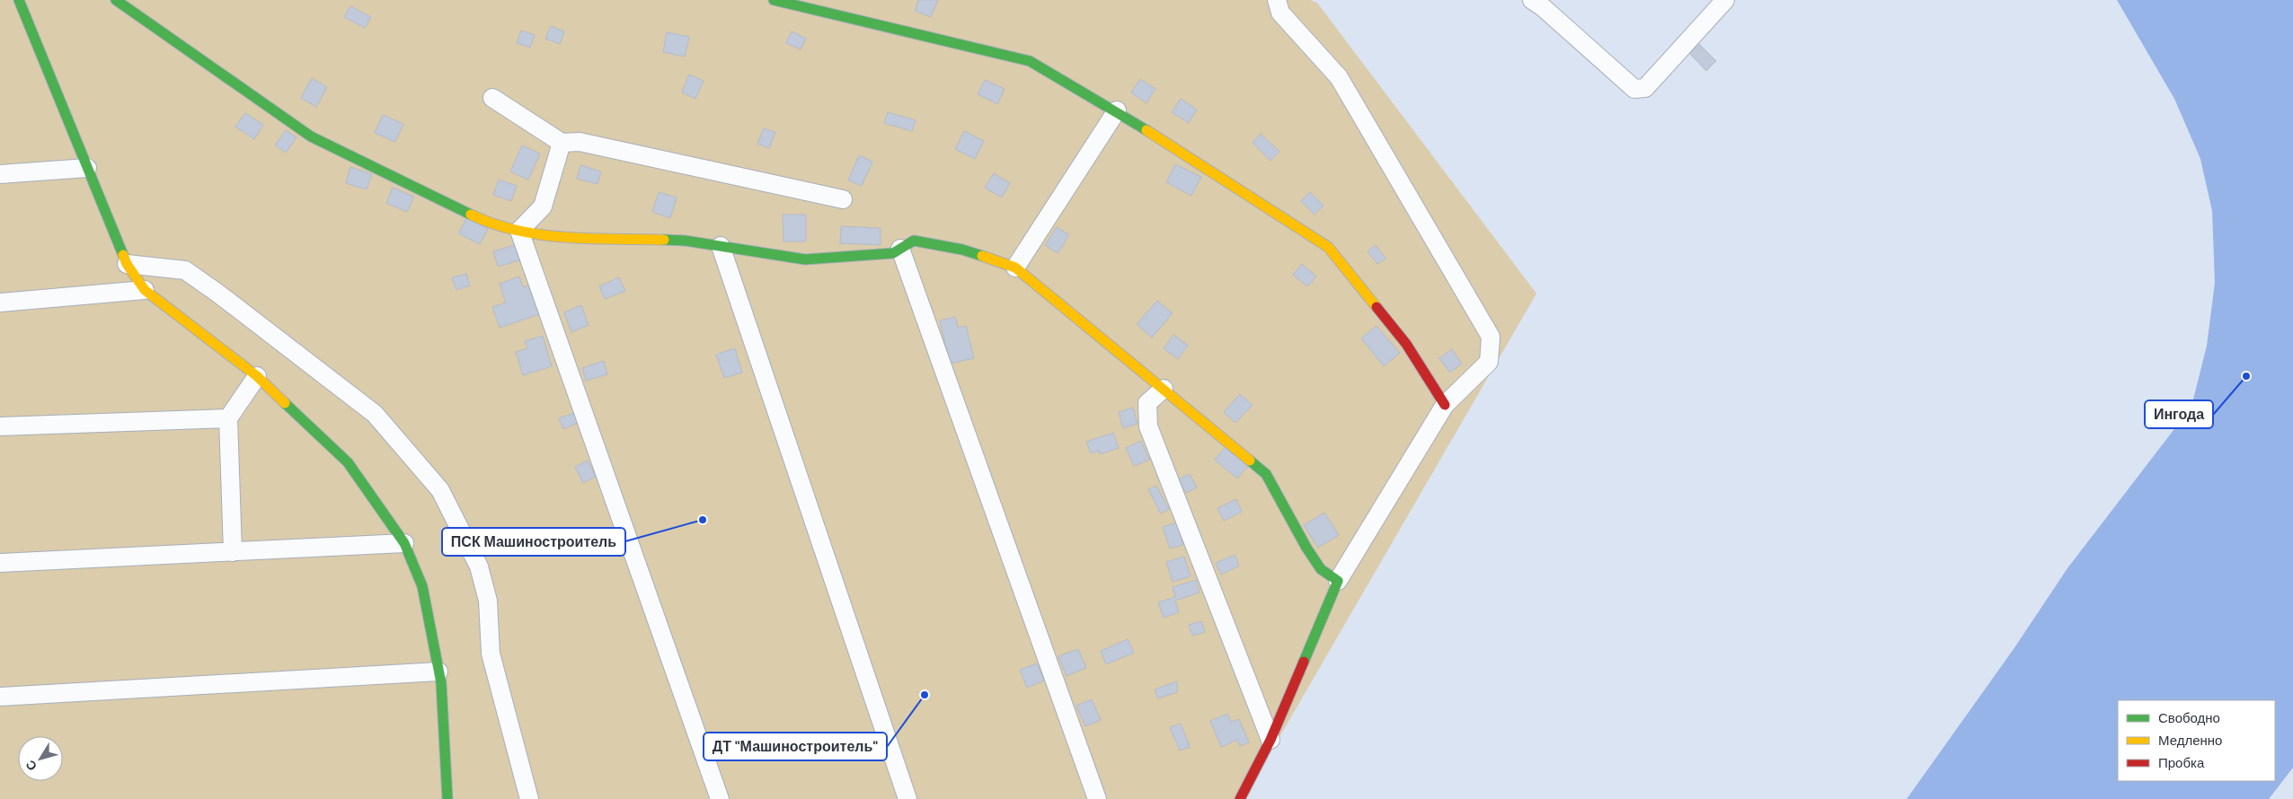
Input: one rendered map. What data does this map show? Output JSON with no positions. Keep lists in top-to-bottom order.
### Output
{
  "places": ["Ингода", "ПСК Машиностроитель", "ДТ \"Машиностроитель\""],
  "legend": ["Свободно", "Медленно", "Пробка"],
  "north": "bottom left"
}
